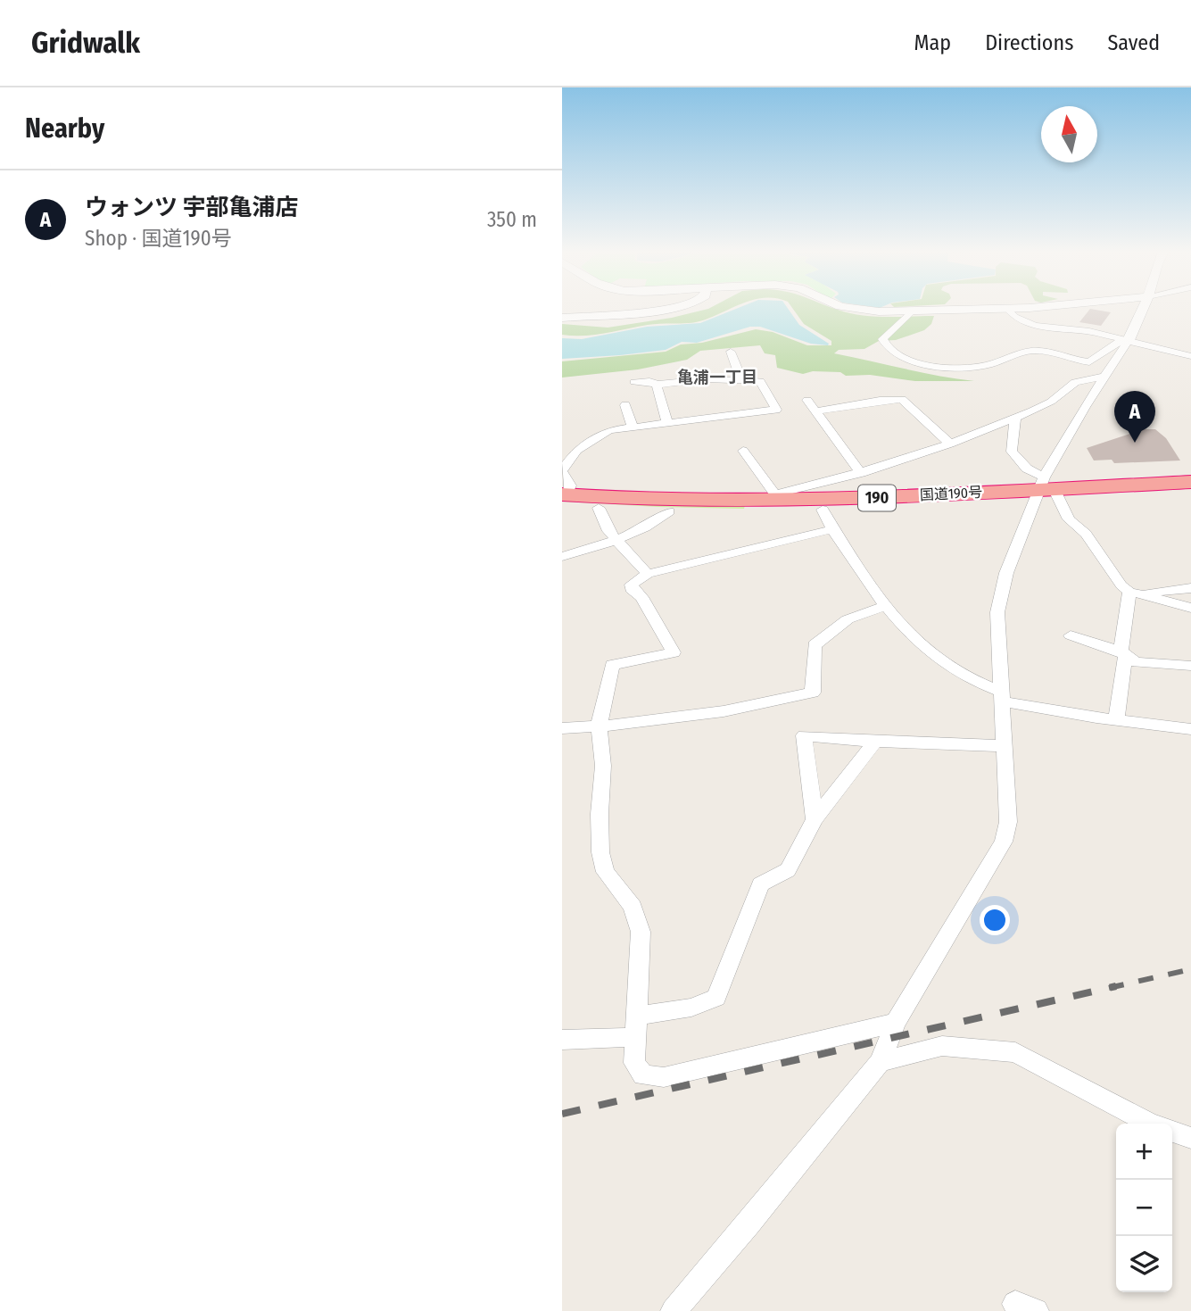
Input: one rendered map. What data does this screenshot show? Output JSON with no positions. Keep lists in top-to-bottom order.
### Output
{
  "streets": {
    "highway": ["国道190号", "190"]
  },
  "districts": ["亀浦一丁目"],
  "north": "top",
  "page": {
    "header": "Gridwalk",
    "nav": ["Map", "Directions", "Saved"],
    "heading": "Nearby",
    "list": [
      {
        "mark": "A",
        "name": "ウォンツ 宇部亀浦店",
        "note": "Shop · 国道190号",
        "value": "350 m"
      }
    ],
    "pins": "A",
    "map_buttons": ["+", "−"]
  }
}
